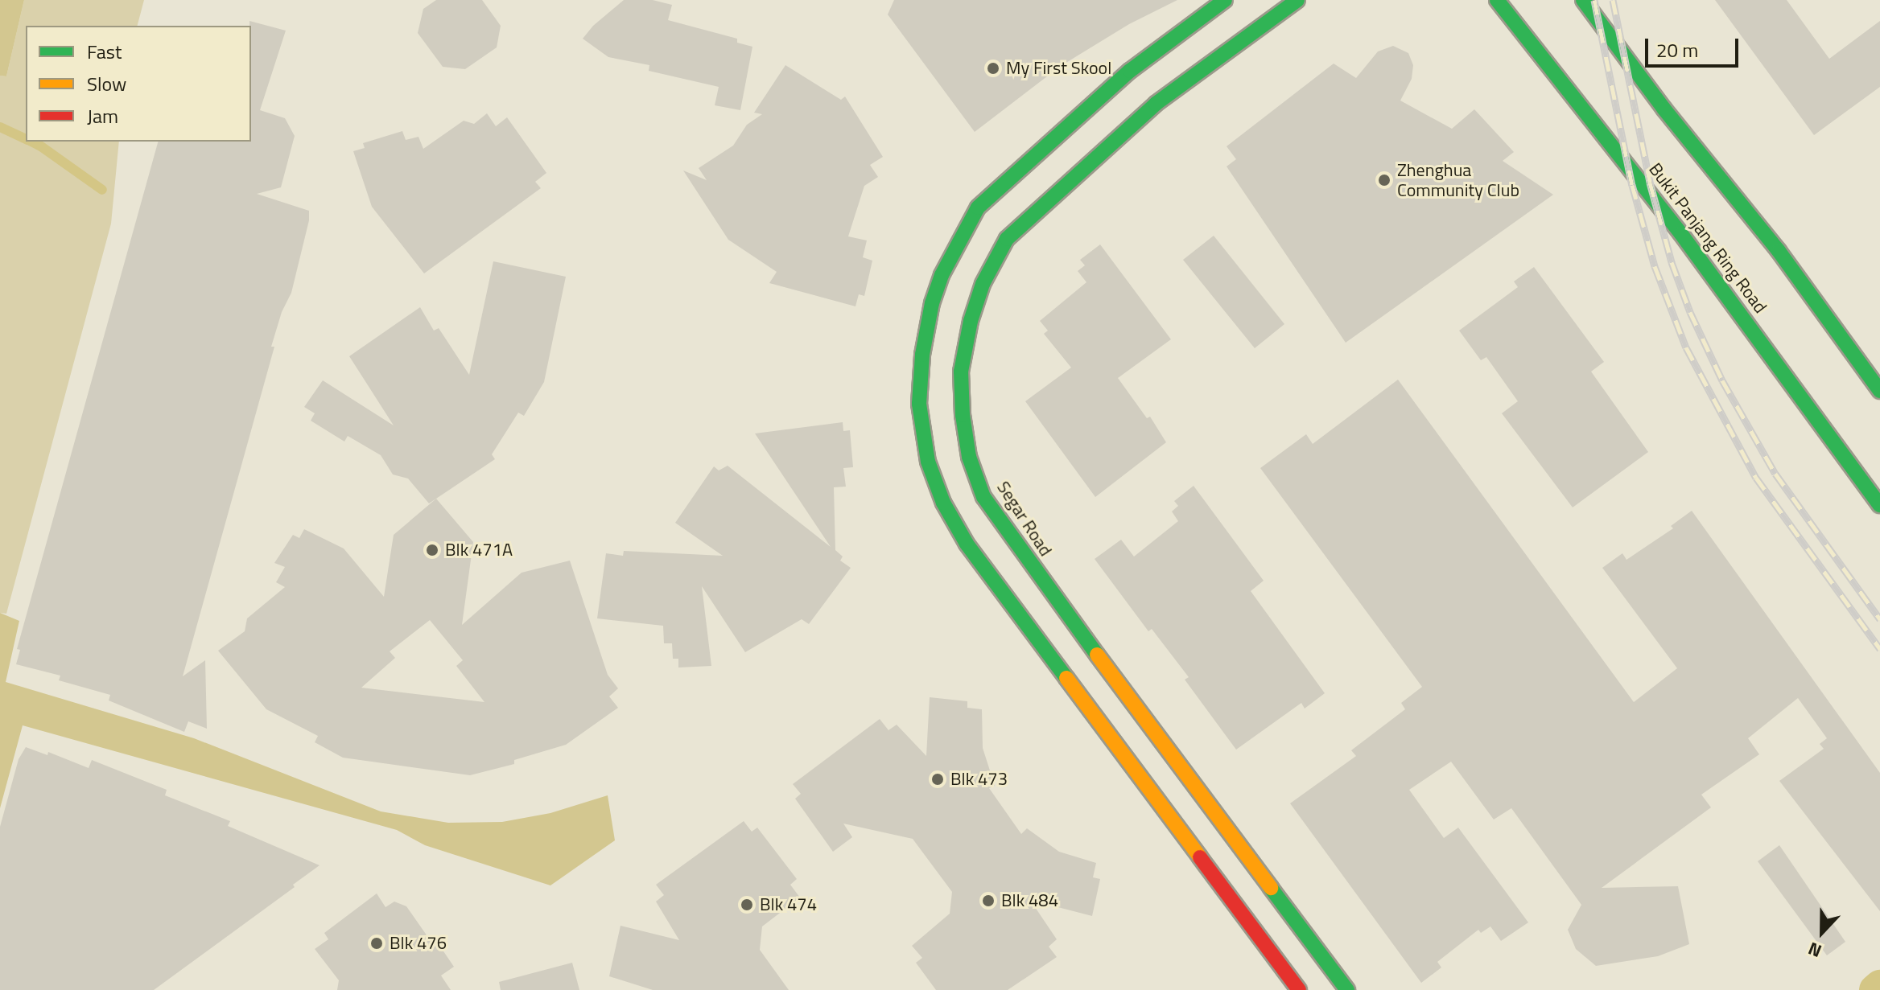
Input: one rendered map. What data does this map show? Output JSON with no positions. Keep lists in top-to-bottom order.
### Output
{
  "streets": {
    "street": ["Bukit Panjang Ring Road", "Segar Road"]
  },
  "places": [
    "My First Skool",
    "Zhenghua Community Club",
    "Blk 471A",
    "Blk 473",
    "Blk 484",
    "Blk 474",
    "Blk 476"
  ],
  "legend": ["Fast", "Slow", "Jam"],
  "scale_bar": "20 m",
  "north": "bottom"
}
